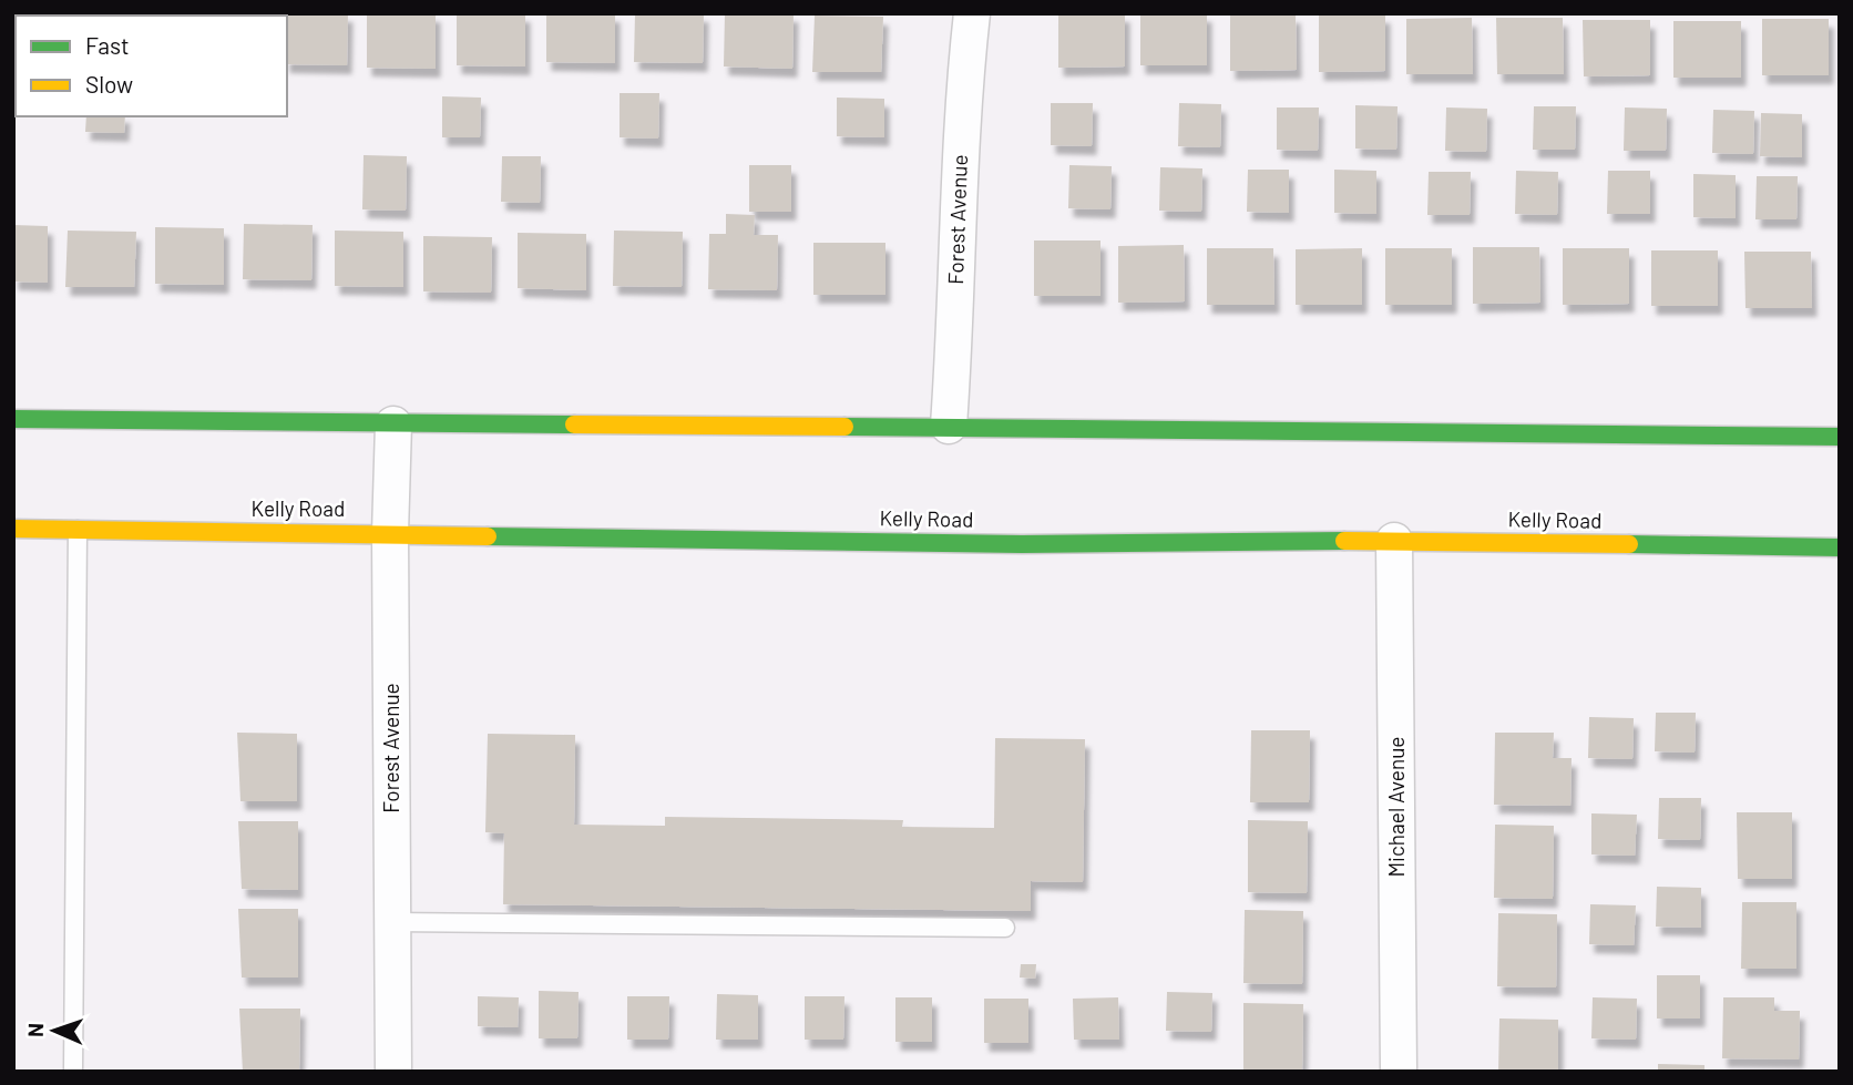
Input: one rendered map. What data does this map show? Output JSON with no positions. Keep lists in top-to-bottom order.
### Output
{
  "streets": {
    "street": ["Forest Avenue", "Kelly Road", "Michael Avenue"]
  },
  "crossings": [
    ["Forest Avenue", "Kelly Road"],
    ["Kelly Road", "Michael Avenue"]
  ],
  "legend": ["Fast", "Slow"],
  "north": "left"
}
